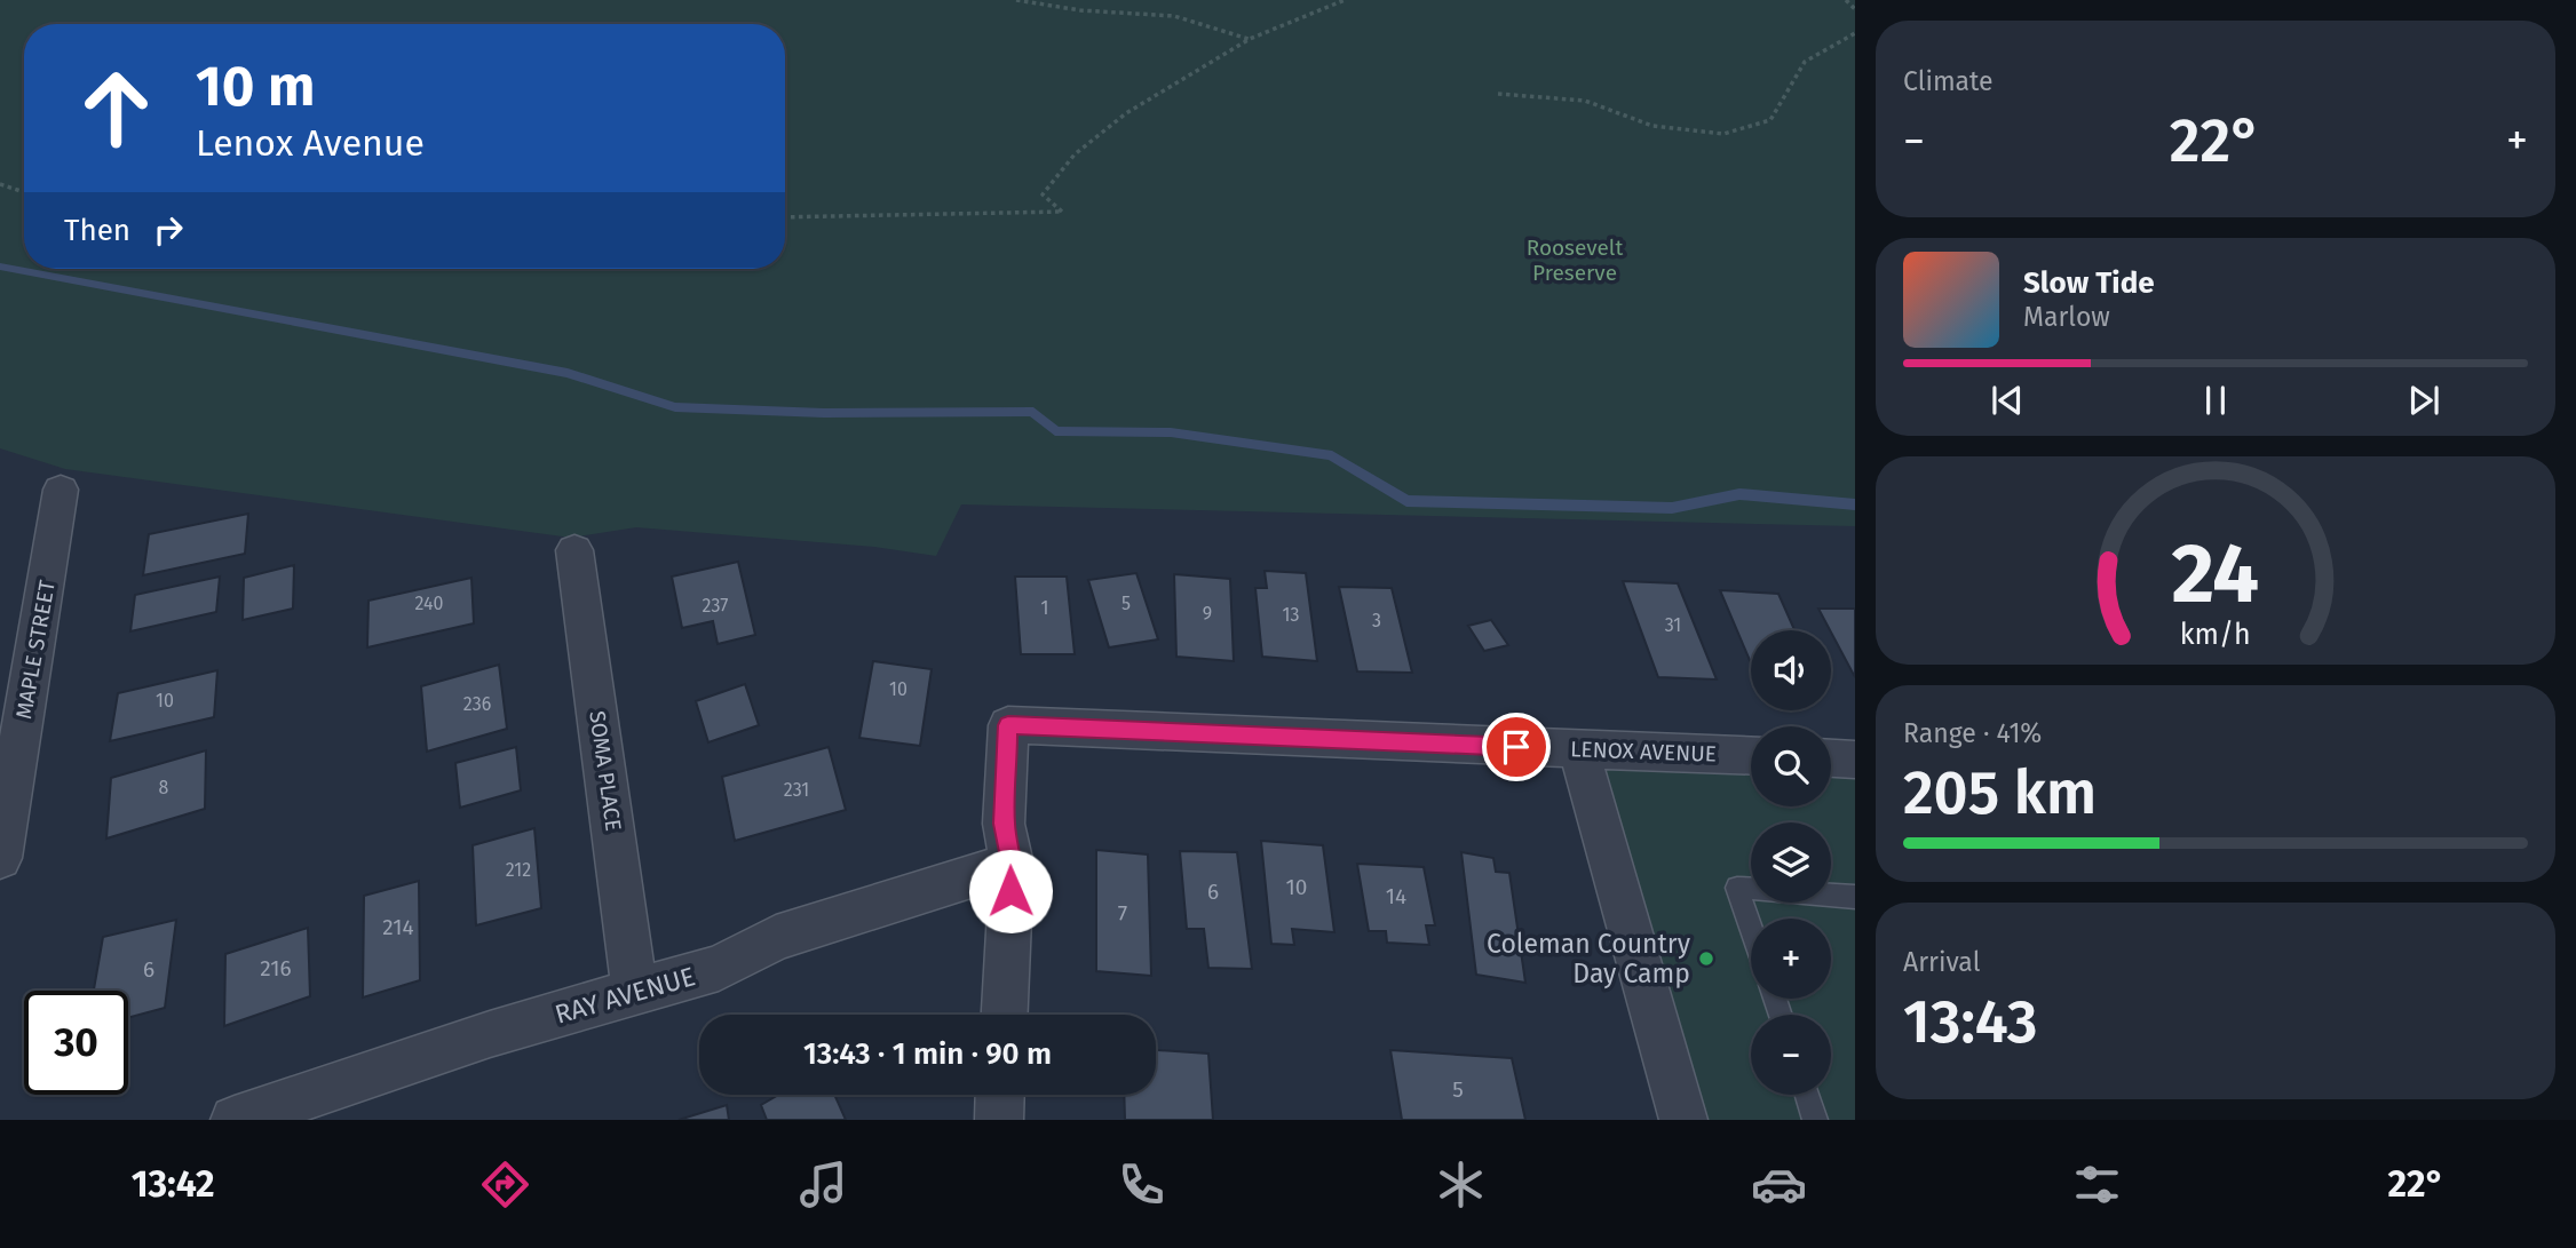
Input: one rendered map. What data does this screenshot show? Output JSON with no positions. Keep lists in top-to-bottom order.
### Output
{
  "streets": {
    "street": [
      "MAPLE STREET",
      "LENOX AVENUE",
      "SOMA PLACE",
      "RAY AVENUE"
    ]
  },
  "crossings": [
    ["LENOX AVENUE", "RAY AVENUE"],
    ["SOMA PLACE", "RAY AVENUE"]
  ],
  "parks": ["Roosevelt Preserve"],
  "places": ["Coleman Country Day Camp"],
  "house_numbers": [
    "240",
    "5",
    "237",
    "1",
    "9",
    "13",
    "3",
    "31",
    "10",
    "10",
    "236",
    "8",
    "231",
    "212",
    "10",
    "6",
    "14",
    "7",
    "214",
    "216",
    "6",
    "5"
  ],
  "page": {
    "tile": [
      "Climate",
      ["Range · 41%", "205 km"],
      ["Arrival", "13:43"]
    ],
    "turn": ["10 m", "Lenox Avenue"],
    "heat": ["−", "22°", "+"],
    "then": "Then",
    "song": ["Slow Tide", "Marlow"],
    "map_buttons": ["+", "−"],
    "limit": "30",
    "trip": "13:43 · 1 min · 90 m",
    "tabs": ["13:42", "22°"],
    "gauge": ["24", "km/h"]
  }
}
